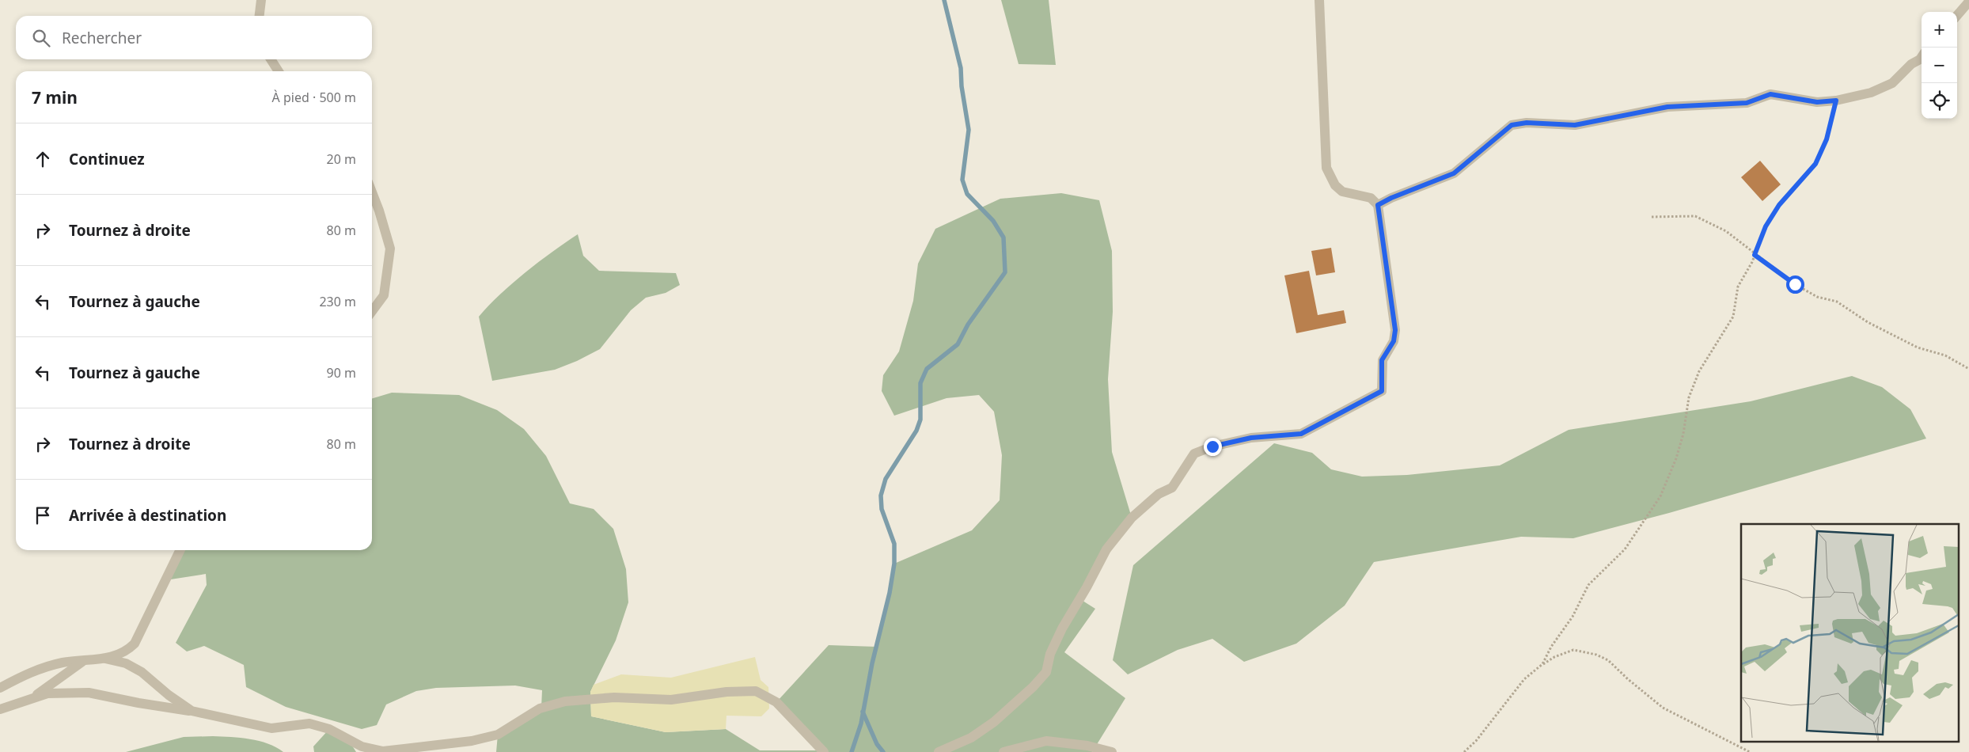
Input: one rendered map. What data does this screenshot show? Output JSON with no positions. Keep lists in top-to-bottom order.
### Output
{
  "page": {
    "map_buttons": ["+", "−"],
    "search": "Rechercher",
    "heading": ["7 min", "À pied · 500 m"],
    "list": [
      ["Continuez", "20 m"],
      ["Tournez à droite", "80 m"],
      ["Tournez à gauche", "230 m"],
      ["Tournez à gauche", "90 m"],
      ["Tournez à droite", "80 m"],
      "Arrivée à destination"
    ]
  }
}
